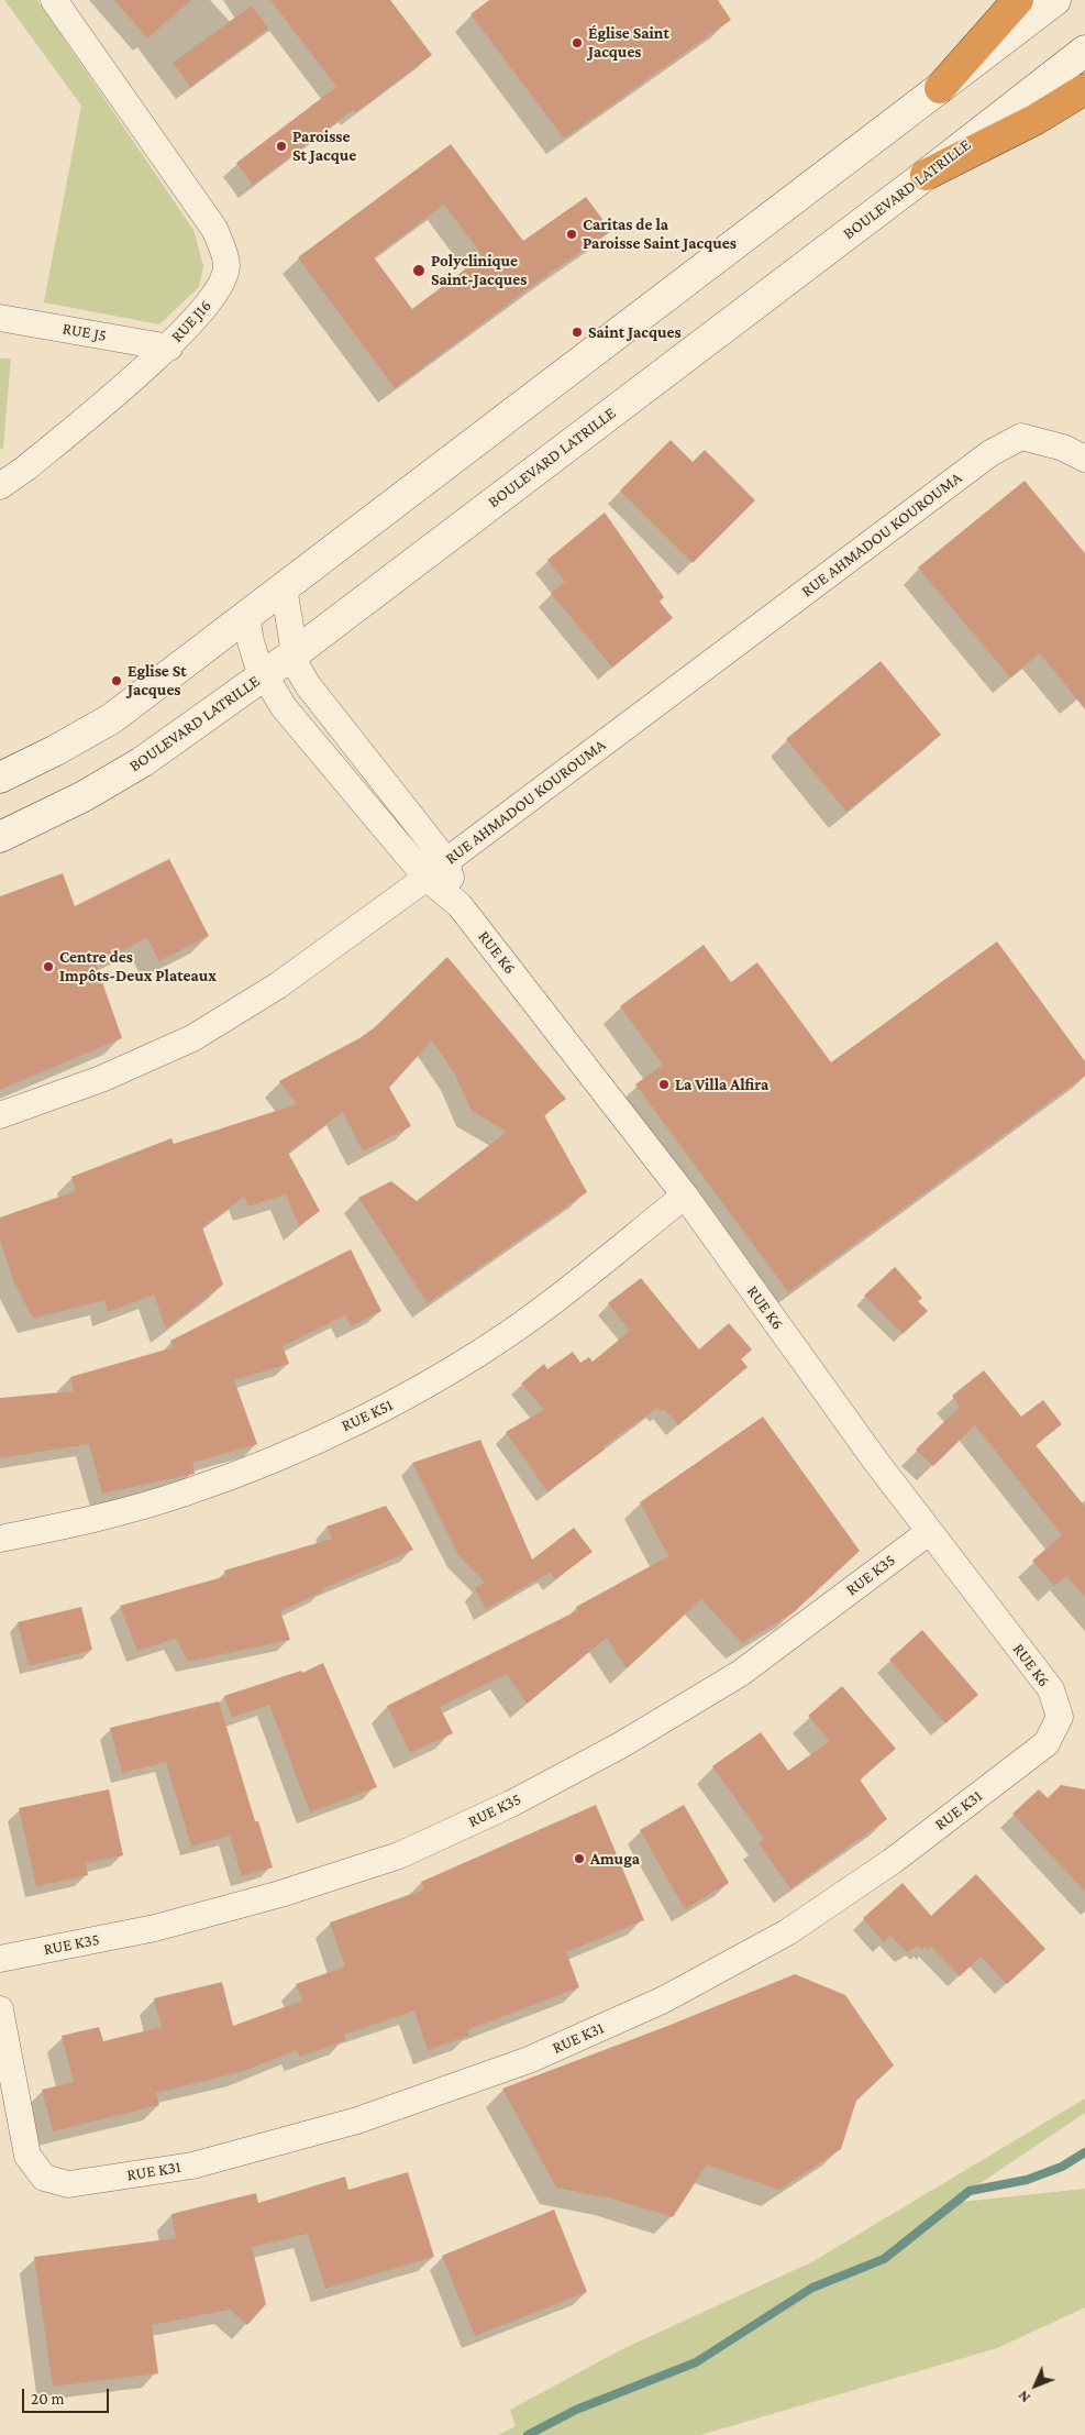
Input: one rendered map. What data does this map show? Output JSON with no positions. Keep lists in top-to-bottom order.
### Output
{
  "streets": {
    "main road": ["BOULEVARD LATRILLE"],
    "street": [
      "RUE J16",
      "RUE J5",
      "RUE AHMADOU KOUROUMA",
      "RUE K6",
      "RUE K51",
      "RUE K35",
      "RUE K31"
    ]
  },
  "crossings": [
    ["BOULEVARD LATRILLE", "RUE K6"],
    ["RUE J16", "RUE J5"],
    ["RUE AHMADOU KOUROUMA", "RUE K6"],
    ["RUE K6", "RUE K51"],
    ["RUE K6", "RUE K35"],
    ["RUE K6", "RUE K31"]
  ],
  "places": [
    "Église Saint Jacques",
    "Paroisse St Jacque",
    "Caritas de la Paroisse Saint Jacques",
    "Polyclinique Saint-Jacques",
    "Saint Jacques",
    "Eglise St Jacques",
    "Centre des Impôts-Deux Plateaux",
    "La Villa Alfira",
    "Amuga"
  ],
  "scale_bar": "20 m",
  "north": "bottom left"
}
